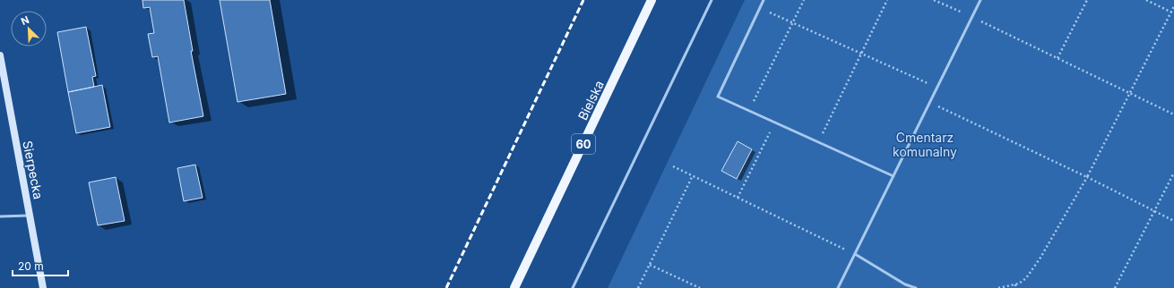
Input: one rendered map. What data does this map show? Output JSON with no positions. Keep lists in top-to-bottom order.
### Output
{
  "streets": {
    "main road": ["Bielska", "60"],
    "street": ["Sierpecka"]
  },
  "parks": ["Cmentarz komunalny"],
  "scale_bar": "20 m",
  "north": "top left"
}
